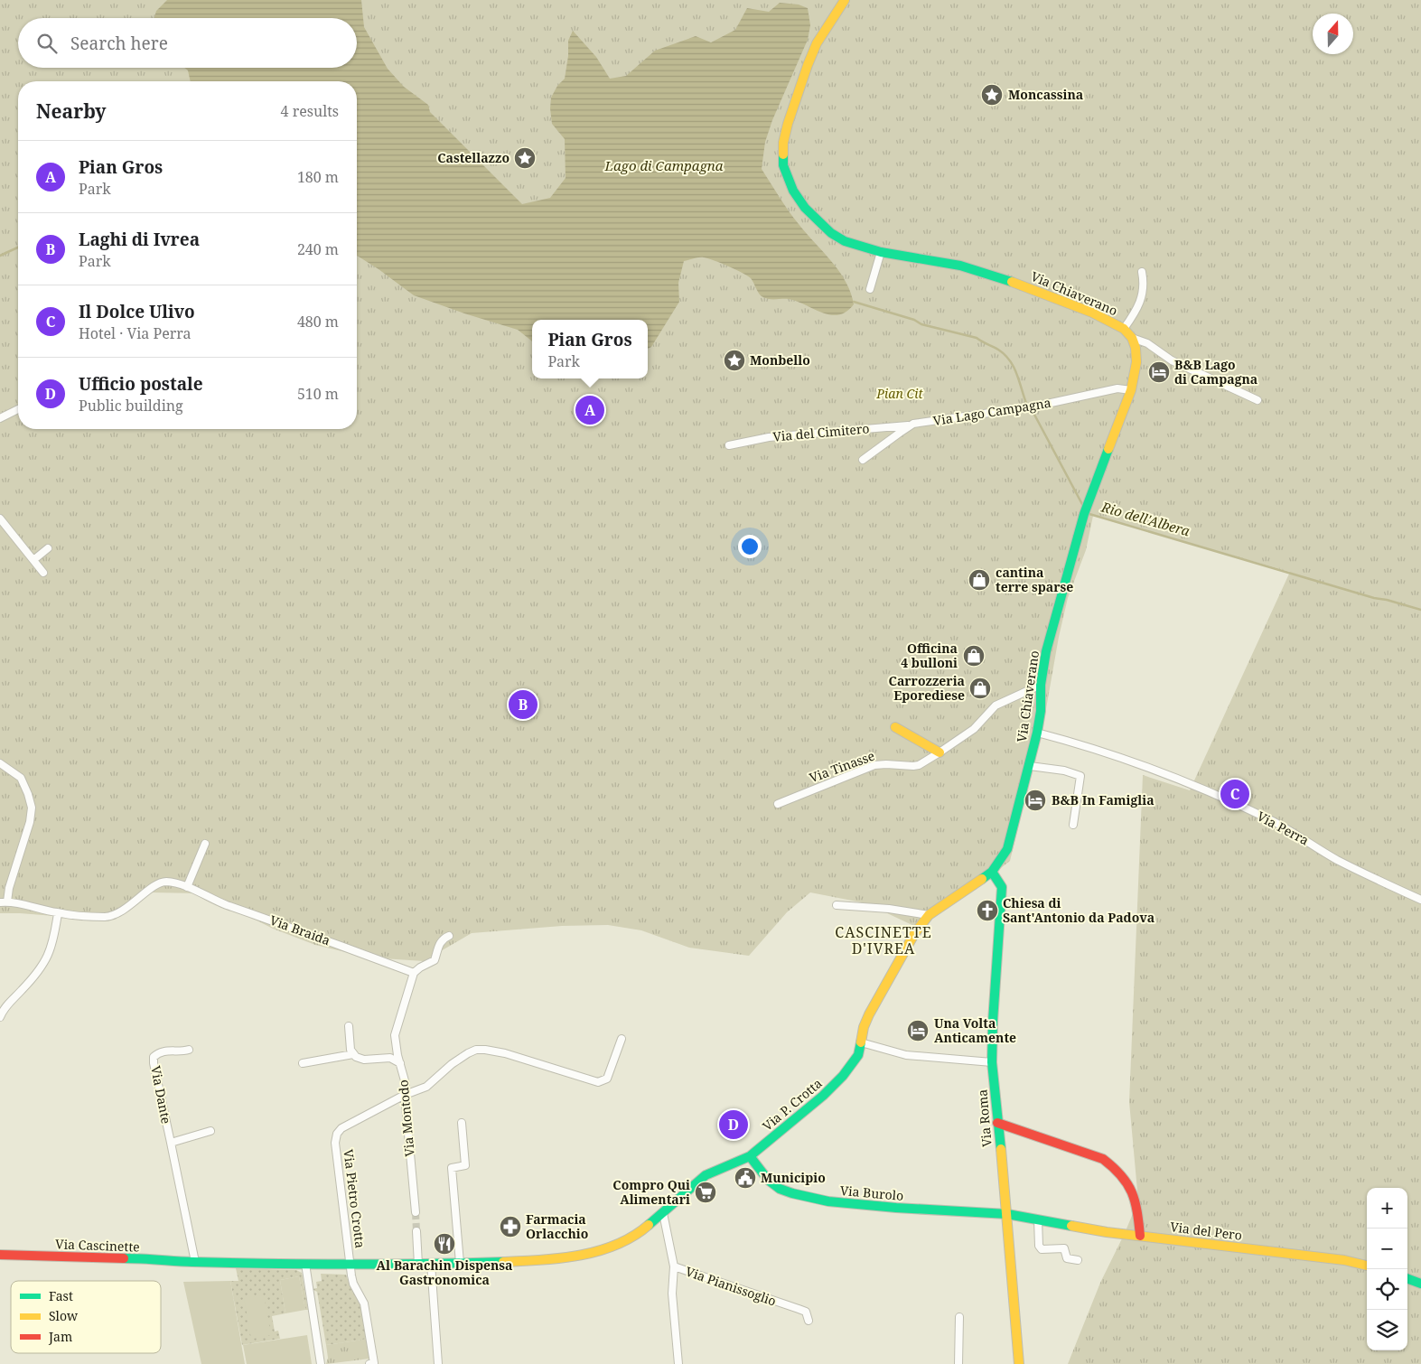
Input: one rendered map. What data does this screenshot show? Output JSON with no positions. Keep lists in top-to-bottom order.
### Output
{
  "streets": {
    "street": [
      "Via Chiaverano",
      "Via Lago Campagna",
      "Via del Cimitero",
      "Via Tinasse",
      "Via Perra",
      "Via Braida",
      "Via Dante",
      "Via P. Crotta",
      "Via Montodo",
      "Via Roma",
      "Via Burolo",
      "Via Pietro Crotta",
      "Via del Pero",
      "Via Cascinette",
      "Via Pianissoglio"
    ]
  },
  "crossings": [
    ["Via Chiaverano", "Via Lago Campagna"],
    ["Via Chiaverano", "Via Tinasse"],
    ["Via Chiaverano", "Via Perra"],
    ["Via Chiaverano", "Via P. Crotta"],
    ["Via Chiaverano", "Via Roma"],
    ["Via Lago Campagna", "Via del Cimitero"],
    ["Via Braida", "Via Montodo"],
    ["Via Dante", "Via Pietro Crotta"],
    ["Via Dante", "Via Cascinette"],
    ["Via P. Crotta", "Via Roma"],
    ["Via P. Crotta", "Via Burolo"],
    ["Via P. Crotta", "Via Pietro Crotta"],
    ["Via P. Crotta", "Via Pianissoglio"],
    ["Via Montodo", "Via Pietro Crotta"],
    ["Via Roma", "Via Burolo"],
    ["Via Roma", "Via del Pero"],
    ["Via Burolo", "Via del Pero"],
    ["Via Pietro Crotta", "Via Cascinette"]
  ],
  "districts": ["CASCINETTE D'IVREA"],
  "water": ["Lago di Campagna", "Rio dell'Albera"],
  "parks": ["Pian Cit"],
  "places": {
    "place": ["Moncassina", "Castellazzo", "Monbello"],
    "hotel": ["B&B Lago di Campagna", "B&B In Famiglia", "Una Volta Anticamente"],
    "shop": ["cantina terre sparse", "Officina 4 bulloni", "Carrozzeria Eporediese"],
    "church": ["Chiesa di Sant'Antonio da Padova"],
    "public building": ["Municipio"],
    "supermarket": ["Compro Qui Alimentari"],
    "pharmacy": ["Farmacia Orlacchio"],
    "restaurant": ["Al Barachin Dispensa Gastronomica"]
  },
  "legend": ["Fast", "Slow", "Jam"],
  "north": "top",
  "page": {
    "search": "Search here",
    "heading": ["Nearby", "4 results"],
    "list": [
      {
        "mark": "A",
        "name": "Pian Gros",
        "note": "Park",
        "value": "180 m"
      },
      {
        "mark": "B",
        "name": "Laghi di Ivrea",
        "note": "Park",
        "value": "240 m"
      },
      {
        "mark": "C",
        "name": "Il Dolce Ulivo",
        "note": "Hotel · Via Perra",
        "value": "480 m"
      },
      {
        "mark": "D",
        "name": "Ufficio postale",
        "note": "Public building",
        "value": "510 m"
      }
    ],
    "popup": ["Pian Gros", "Park"],
    "pins": [
      "A",
      "B",
      "C",
      "D"
    ],
    "map_buttons": ["+", "−"]
  }
}
